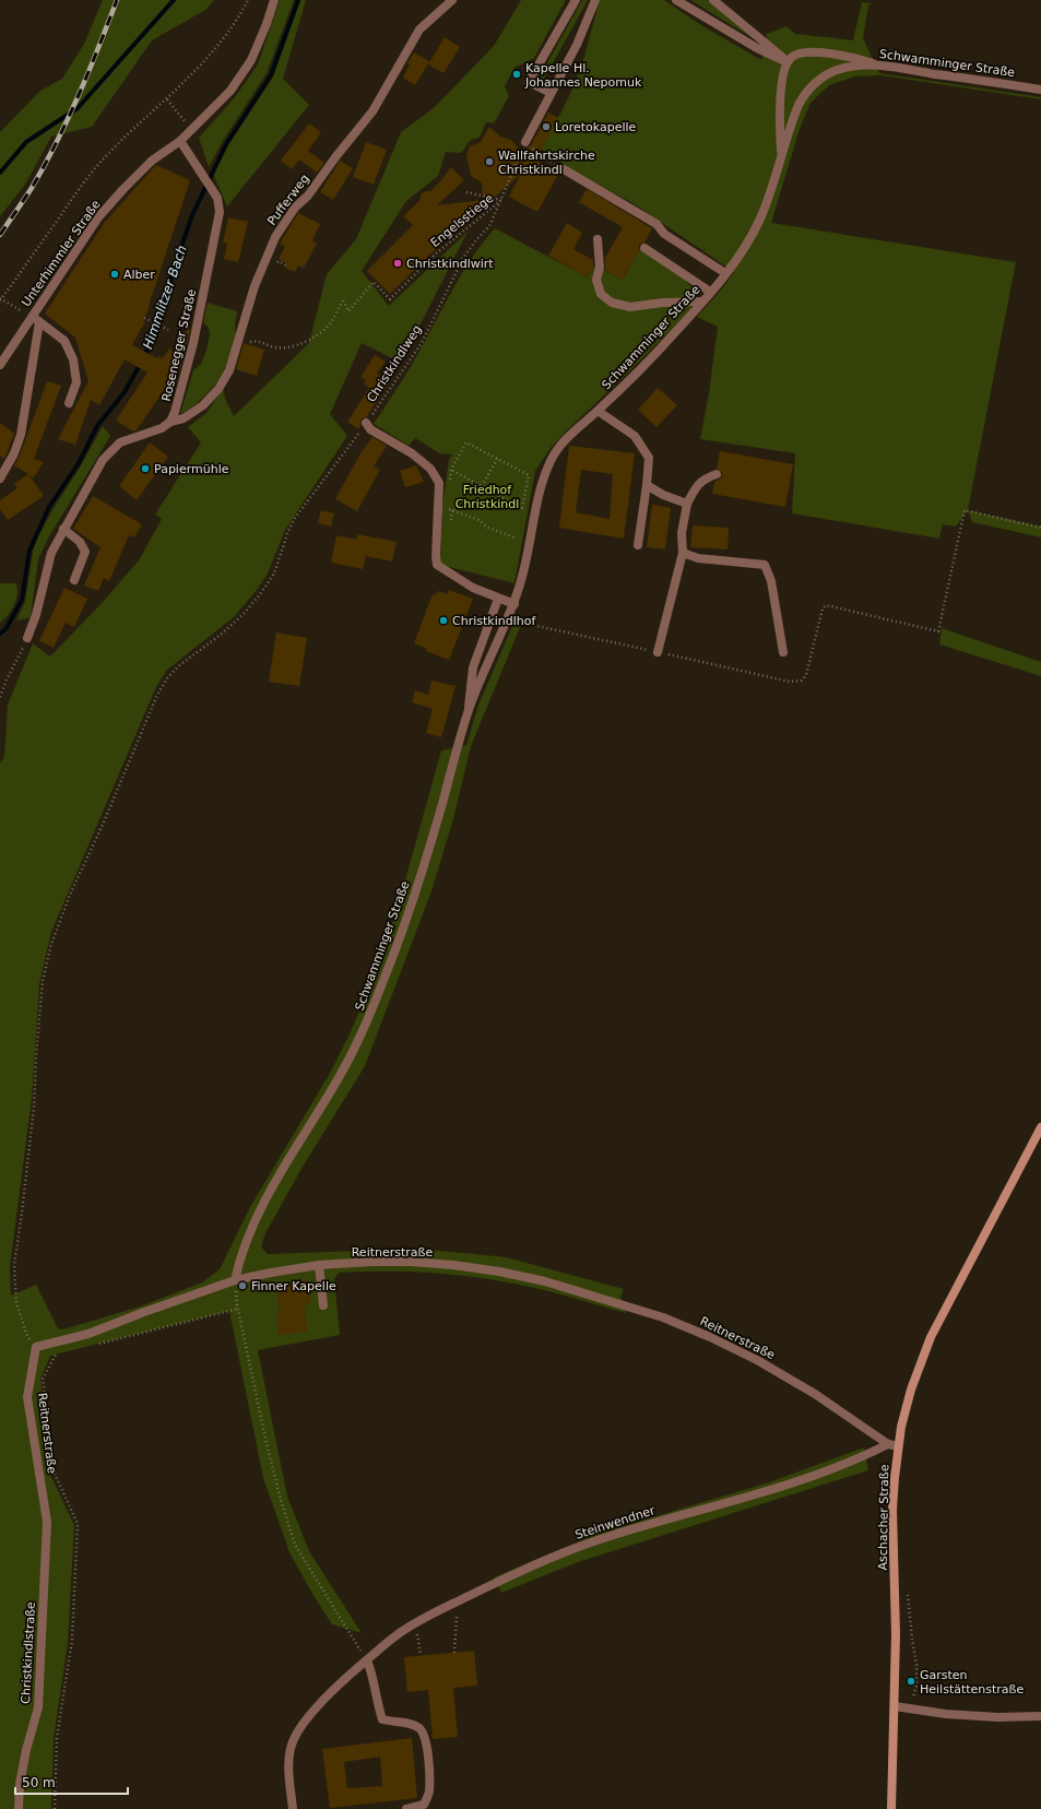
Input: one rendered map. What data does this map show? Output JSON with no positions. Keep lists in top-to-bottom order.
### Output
{
  "streets": {
    "street": [
      "Schwamminger Straße",
      "Pufferweg",
      "Unterhimmler Straße",
      "Rosenegger Straße",
      "Reitnerstraße",
      "Aschacher Straße",
      "Steinwendner",
      "Christkindlstraße"
    ],
    "path": ["Engelsstiege", "Christkindlweg"]
  },
  "crossings": [
    ["Schwamminger Straße", "Reitnerstraße"],
    ["Pufferweg", "Engelsstiege"],
    ["Pufferweg", "Rosenegger Straße"],
    ["Engelsstiege", "Christkindlweg"],
    ["Unterhimmler Straße", "Rosenegger Straße"],
    ["Christkindlweg", "Reitnerstraße"],
    ["Reitnerstraße", "Aschacher Straße"],
    ["Reitnerstraße", "Steinwendner"],
    ["Reitnerstraße", "Christkindlstraße"]
  ],
  "water": ["Himmlitzer Bach"],
  "parks": ["Friedhof Christkindl"],
  "places": [
    "Kapelle Hl. Johannes Nepomuk",
    "Loretokapelle",
    "Wallfahrtskirche Christkindl",
    "Christkindlwirt",
    "Alber",
    "Papiermühle",
    "Christkindlhof",
    "Finner Kapelle",
    "Garsten Heilstättenstraße"
  ],
  "scale_bar": "50 m"
}
